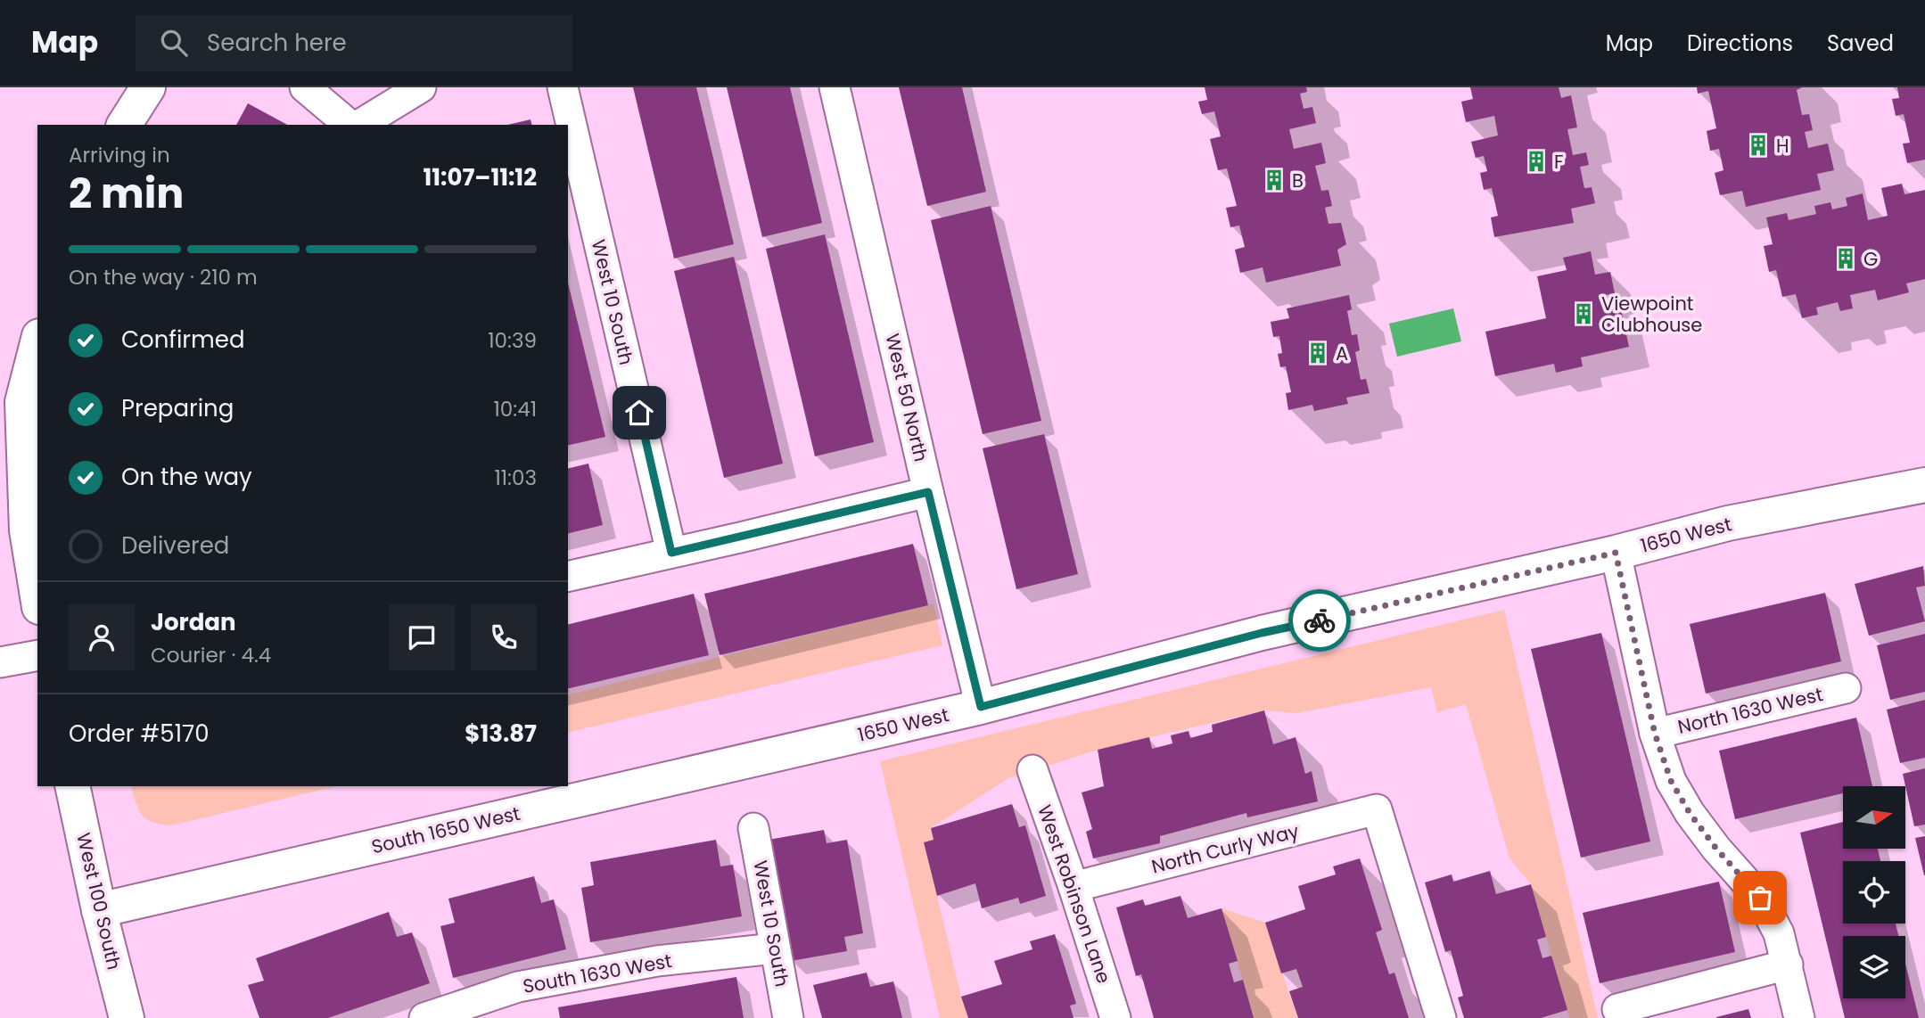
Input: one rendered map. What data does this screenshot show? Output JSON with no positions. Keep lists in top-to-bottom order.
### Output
{
  "streets": {
    "street": [
      "West 10 South",
      "West 50 North",
      "1650 West",
      "North 1630 West",
      "South 1650 West",
      "North Curly Way",
      "West Robinson Lane",
      "West 100 South",
      "South 1630 West"
    ]
  },
  "crossings": [
    ["West 10 South", "South 1630 West"],
    ["West 50 North", "1650 West"],
    ["1650 West", "South 1650 West"],
    ["South 1650 West", "West 100 South"],
    ["North Curly Way", "West Robinson Lane"]
  ],
  "places": {
    "building": [
      "H",
      "F",
      "B",
      "G",
      "Viewpoint Clubhouse",
      "A"
    ]
  },
  "north": "right",
  "page": {
    "header": "Map",
    "search": "Search here",
    "nav": ["Map", "Directions", "Saved"],
    "heading": ["2 min", "Arriving in", "11:07–11:12"],
    "panel": [
      "Jordan",
      "Courier · 4.4",
      "Order #5170",
      "$13.87"
    ],
    "bar": "On the way · 210 m",
    "list": [
      ["Confirmed", "10:39"],
      ["Preparing", "10:41"],
      ["On the way", "11:03"],
      "Delivered"
    ]
  }
}
